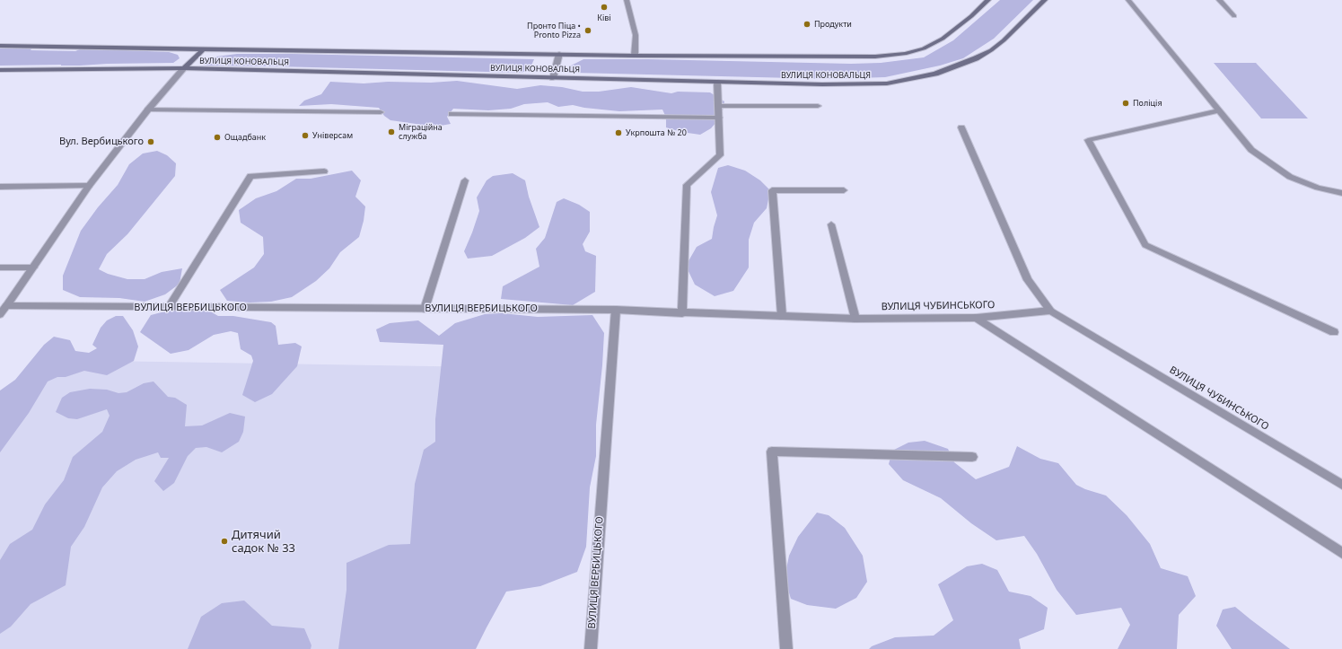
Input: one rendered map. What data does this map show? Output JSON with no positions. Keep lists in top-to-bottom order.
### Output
{
  "streets": {
    "main road": ["ВУЛИЦЯ КОНОВАЛЬЦЯ"],
    "street": ["ВУЛИЦЯ ЧУБИНСЬКОГО", "ВУЛИЦЯ ВЕРБИЦЬКОГО"]
  },
  "crossings": [
    ["ВУЛИЦЯ ЧУБИНСЬКОГО", "ВУЛИЦЯ ВЕРБИЦЬКОГО"]
  ],
  "places": [
    "Ківі",
    "Продукти",
    "Пронто Піца • Pronto Pizza",
    "Поліція",
    "Міграційна служба",
    "Укрпошта № 20",
    "Універсам",
    "Ощадбанк",
    "Вул. Вербицького",
    "Дитячий садок № 33"
  ]
}
